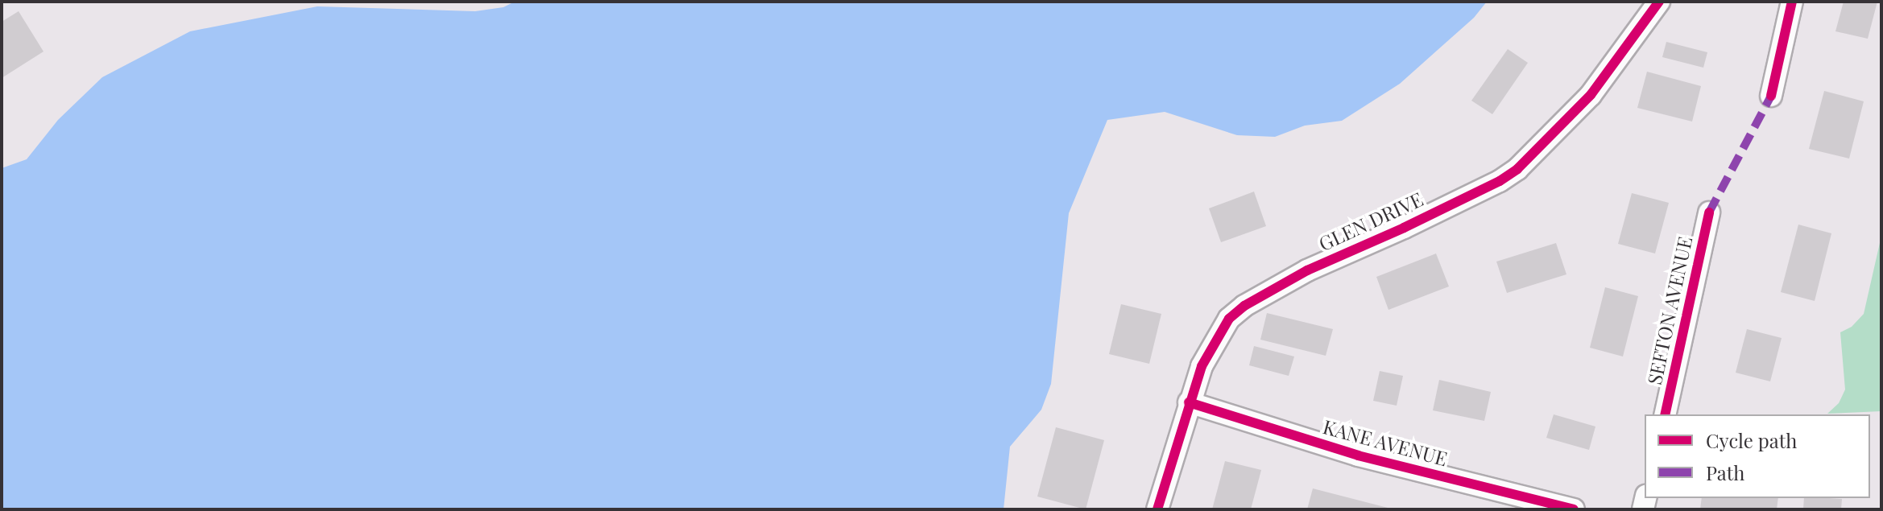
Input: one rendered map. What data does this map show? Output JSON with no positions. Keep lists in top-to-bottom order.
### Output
{
  "streets": {
    "street": ["GLEN DRIVE", "SEFTON AVENUE", "KANE AVENUE"]
  },
  "crossings": [
    ["GLEN DRIVE", "KANE AVENUE"]
  ],
  "legend": ["Cycle path", "Path"]
}
